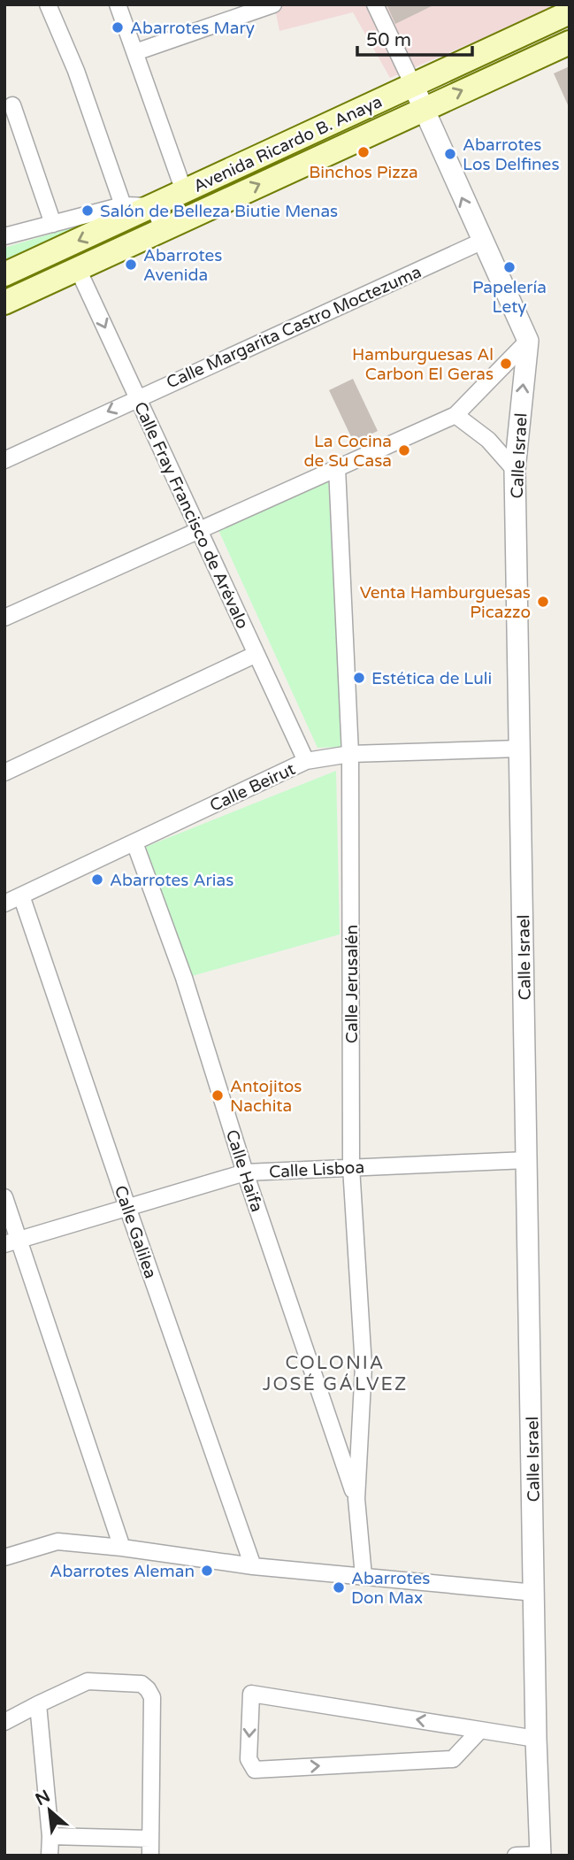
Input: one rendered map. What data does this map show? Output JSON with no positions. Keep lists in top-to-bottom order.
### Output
{
  "streets": {
    "main road": ["Avenida Ricardo B. Anaya"],
    "street": [
      "Calle Margarita Castro Moctezuma",
      "Calle Israel",
      "Calle Fray Francisco de Arévalo",
      "Calle Beirut",
      "Calle Jerusalén",
      "Calle Lisboa",
      "Calle Haifa",
      "Calle Galilea"
    ]
  },
  "crossings": [
    ["Avenida Ricardo B. Anaya", "Calle Fray Francisco de Arévalo"],
    ["Calle Margarita Castro Moctezuma", "Calle Fray Francisco de Arévalo"],
    ["Calle Israel", "Calle Beirut"],
    ["Calle Israel", "Calle Lisboa"],
    ["Calle Fray Francisco de Arévalo", "Calle Beirut"],
    ["Calle Beirut", "Calle Jerusalén"],
    ["Calle Beirut", "Calle Haifa"],
    ["Calle Beirut", "Calle Galilea"],
    ["Calle Jerusalén", "Calle Lisboa"],
    ["Calle Jerusalén", "Calle Haifa"],
    ["Calle Lisboa", "Calle Haifa"],
    ["Calle Lisboa", "Calle Galilea"]
  ],
  "districts": ["COLONIA JOSÉ GÁLVEZ"],
  "places": [
    "Abarrotes Mary",
    "Binchos Pizza",
    "Abarrotes Los Delfines",
    "Salón de Belleza Biutie Menas",
    "Abarrotes Avenida",
    "Papelería Lety",
    "Hamburguesas Al Carbon El Geras",
    "La Cocina de Su Casa",
    "Venta Hamburguesas Picazzo",
    "Estética de Luli",
    "Abarrotes Arias",
    "Antojitos Nachita",
    "Abarrotes Aleman",
    "Abarrotes Don Max"
  ],
  "scale_bar": "50 m",
  "north": "top left"
}
